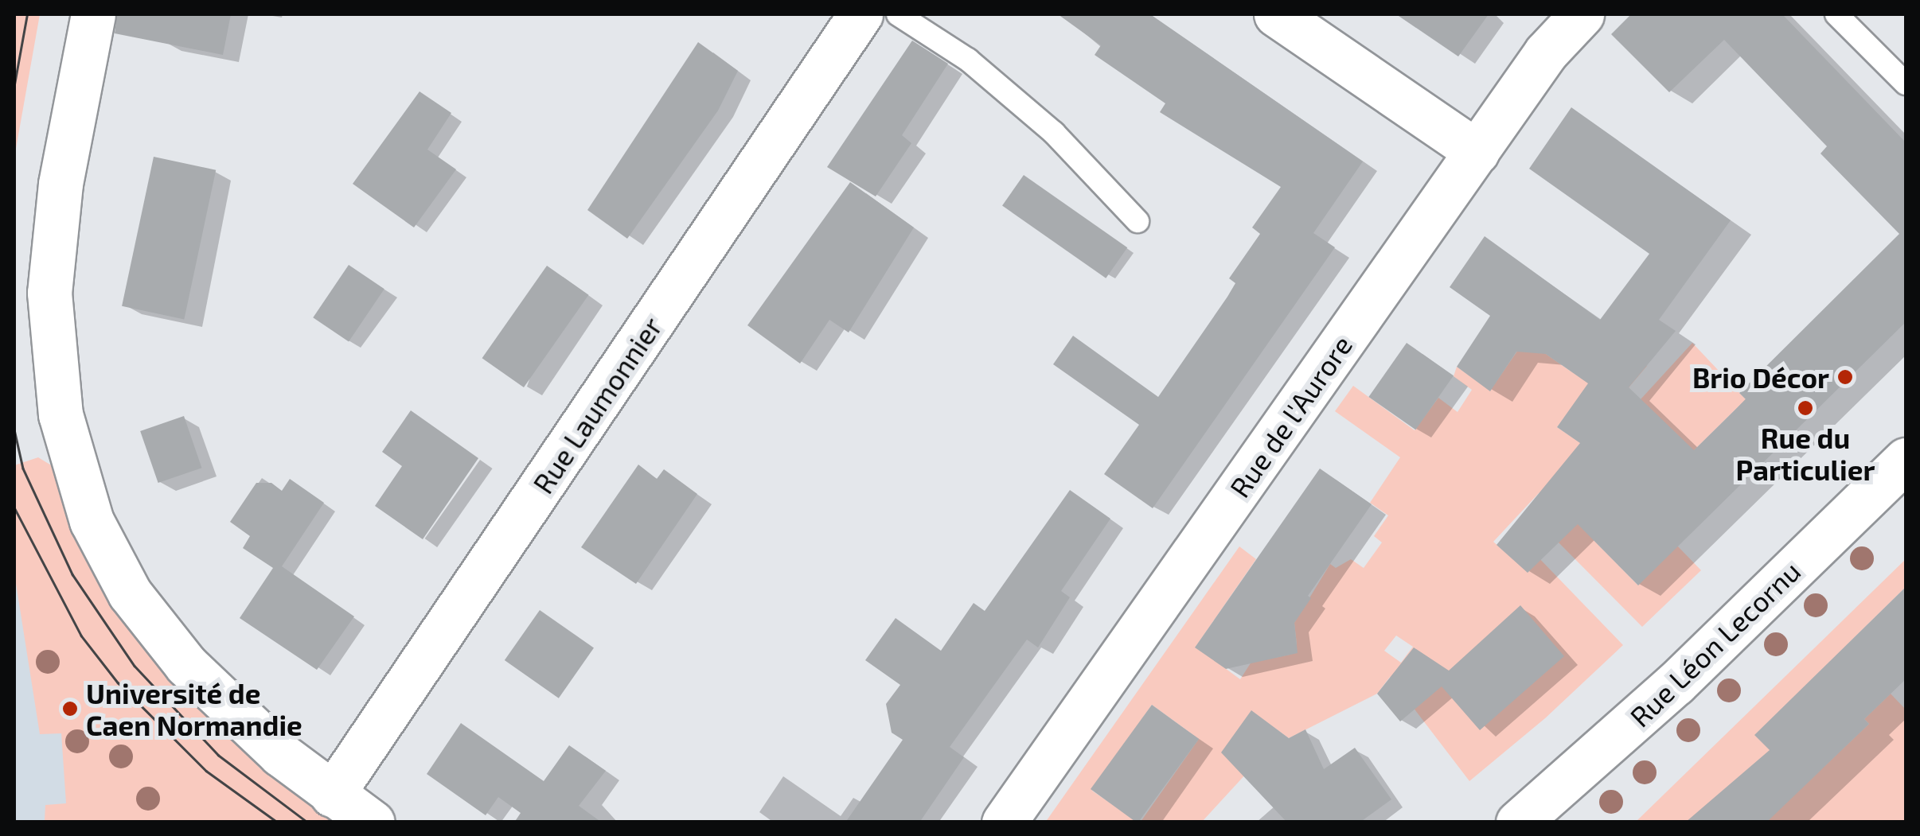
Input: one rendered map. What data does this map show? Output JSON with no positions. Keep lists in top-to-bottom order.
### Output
{
  "streets": {
    "street": ["Rue Laumonnier", "Rue de l'Aurore", "Rue Léon Lecornu"]
  },
  "places": ["Brio Décor", "Rue du Particulier", "Université de Caen Normandie"]
}
